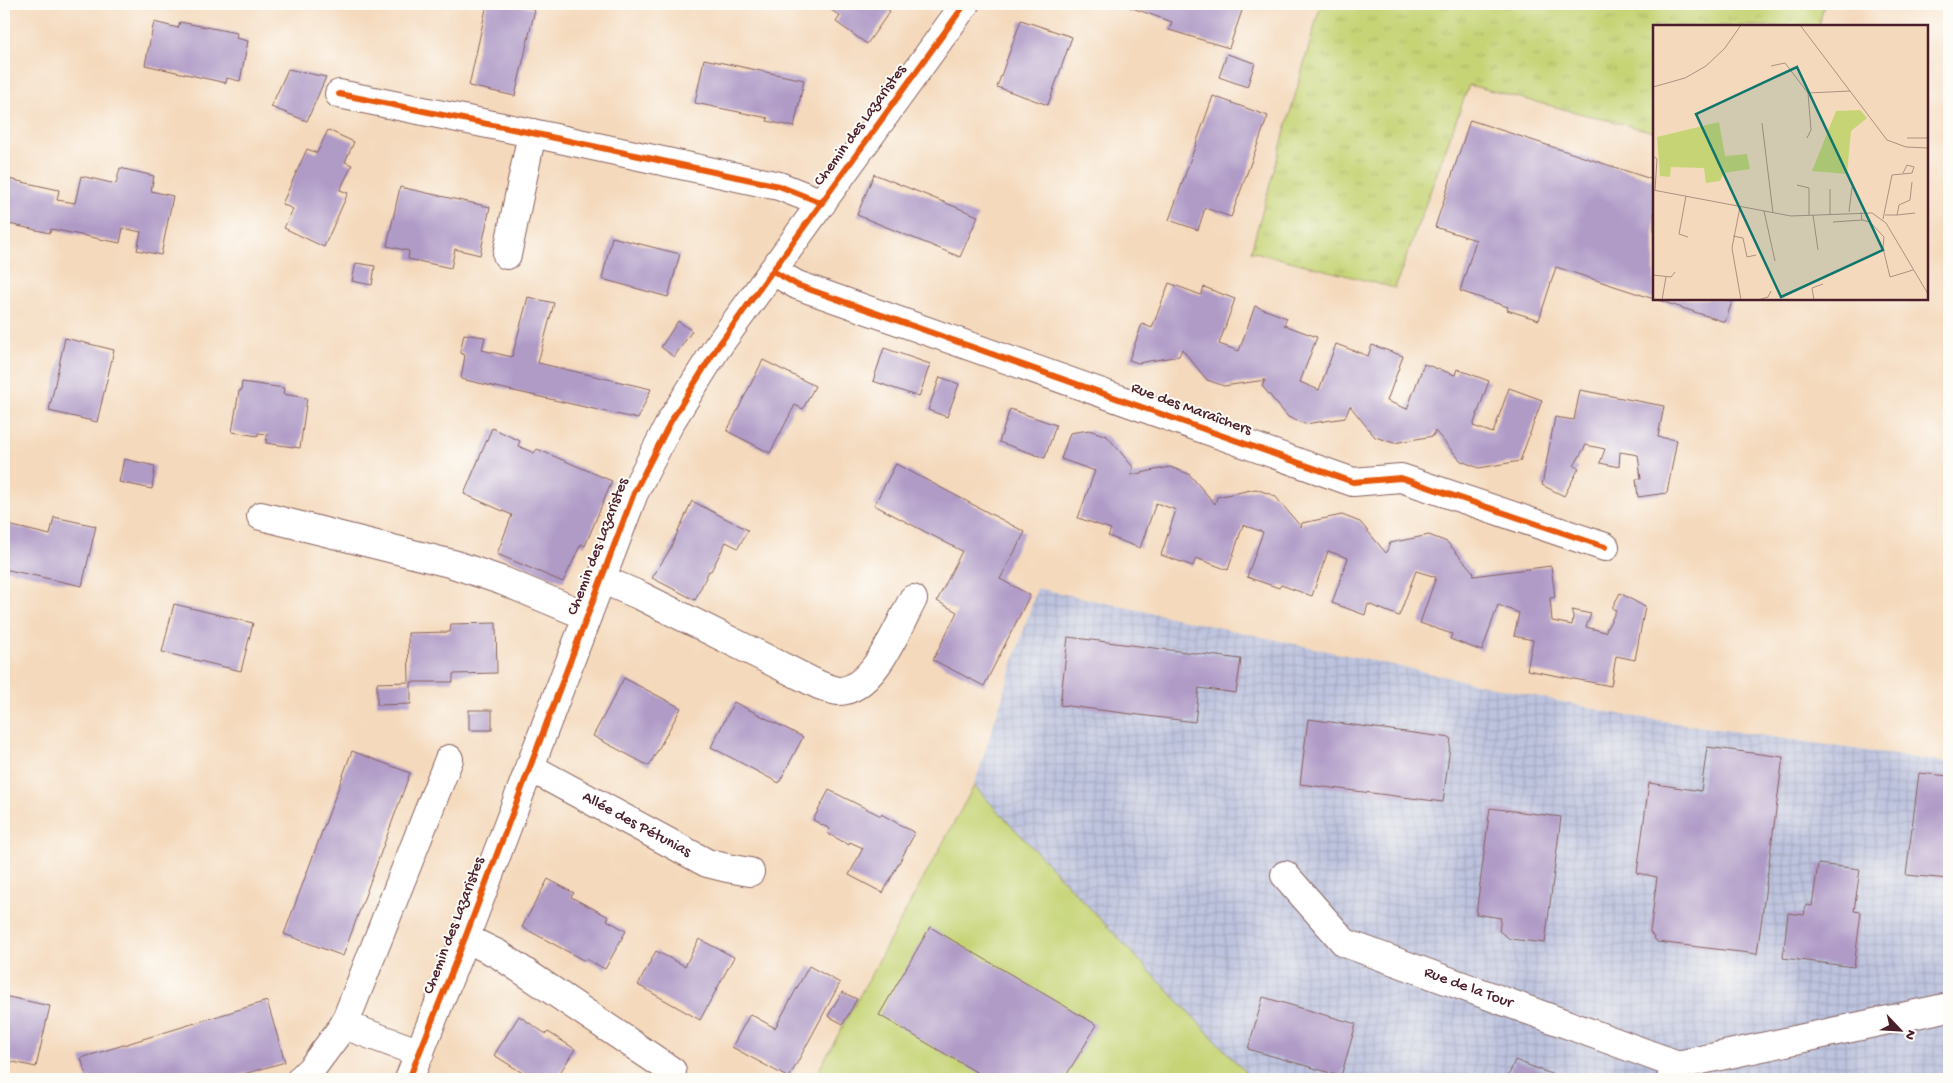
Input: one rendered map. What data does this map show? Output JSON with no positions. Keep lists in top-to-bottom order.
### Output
{
  "streets": {
    "street": [
      "Chemin des Lazaristes",
      "Rue des Maraîchers",
      "Allée des Pétunias",
      "Rue de la Tour"
    ]
  },
  "crossings": [
    ["Chemin des Lazaristes", "Rue des Maraîchers"],
    ["Chemin des Lazaristes", "Allée des Pétunias"]
  ],
  "north": "bottom right"
}
